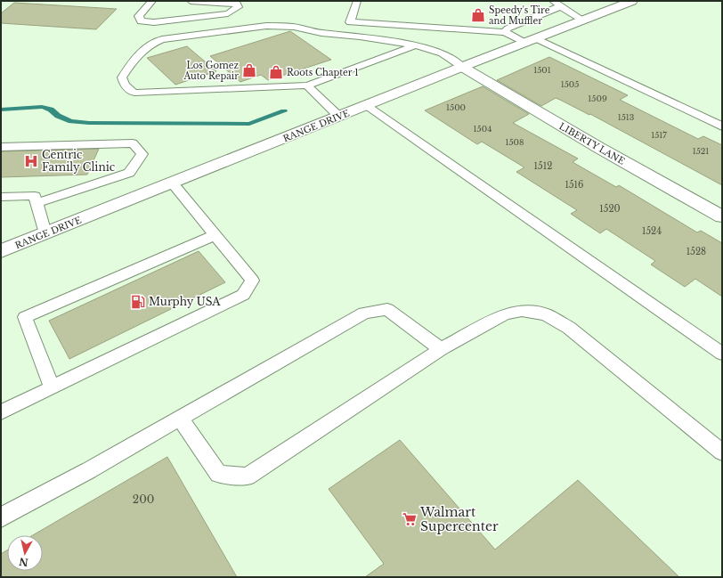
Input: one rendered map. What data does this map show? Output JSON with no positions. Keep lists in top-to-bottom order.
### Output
{
  "streets": {
    "street": ["RANGE DRIVE", "LIBERTY LANE"]
  },
  "crossings": [
    ["RANGE DRIVE", "LIBERTY LANE"]
  ],
  "places": {
    "shop": ["Speedy's Tire and Muffler", "Los Gomez Auto Repair", "Roots Chapter 1"],
    "hospital": ["Centric Family Clinic"],
    "fuel station": ["Murphy USA"],
    "supermarket": ["Walmart Supercenter"]
  },
  "house_numbers": [
    "1501",
    "1505",
    "1509",
    "1500",
    "1513",
    "1504",
    "1517",
    "1508",
    "1521",
    "1512",
    "1516",
    "1520",
    "1524",
    "1528",
    "200"
  ],
  "north": "bottom"
}
